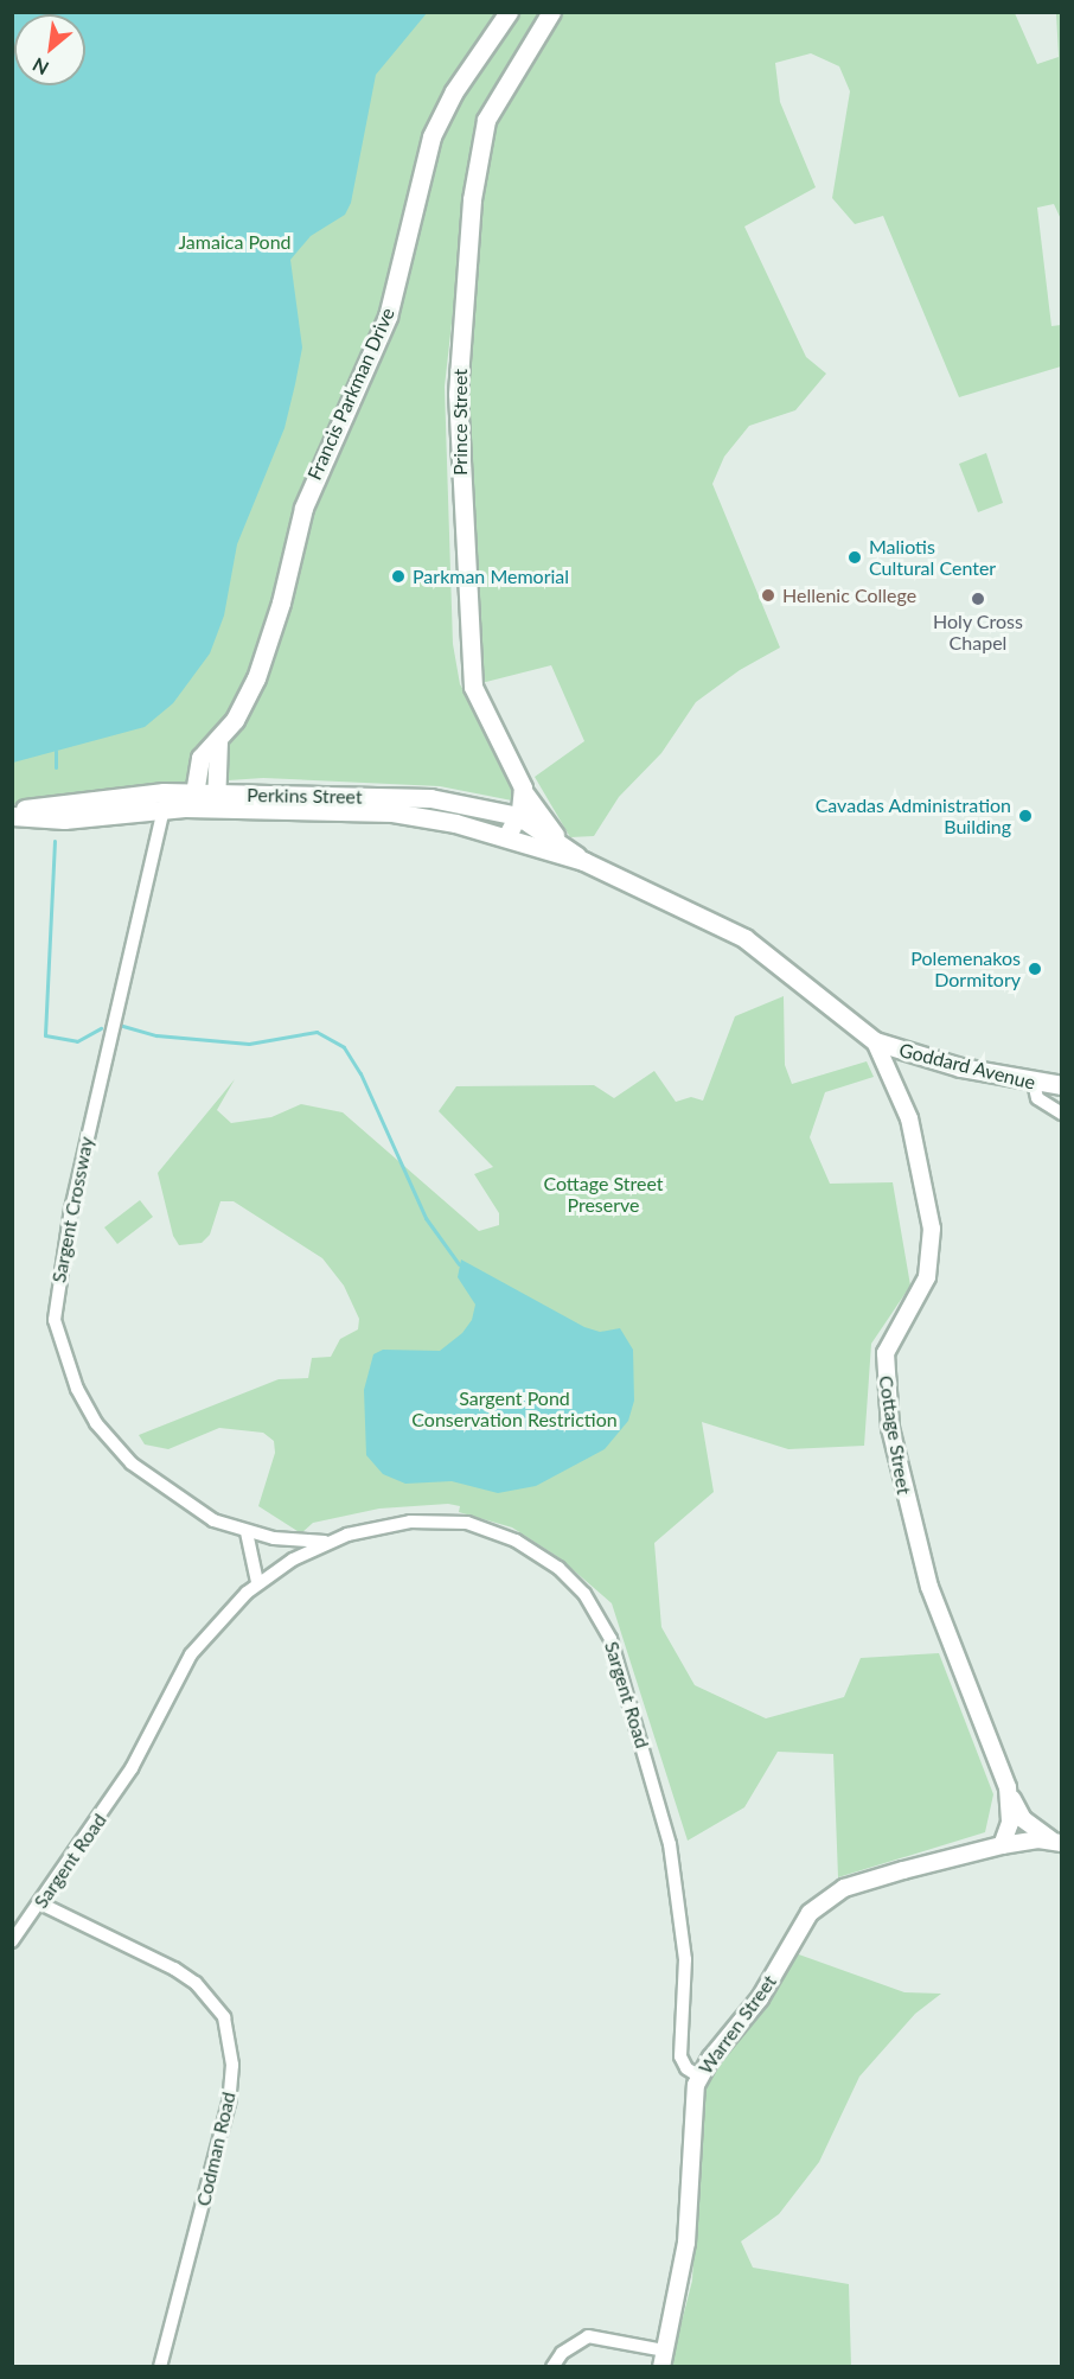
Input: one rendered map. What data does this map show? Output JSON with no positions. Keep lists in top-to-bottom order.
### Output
{
  "streets": {
    "main road": [
      "Francis Parkman Drive",
      "Prince Street",
      "Perkins Street",
      "Goddard Avenue",
      "Cottage Street"
    ],
    "street": [
      "Sargent Crossway",
      "Sargent Road",
      "Warren Street",
      "Codman Road"
    ]
  },
  "crossings": [
    ["Francis Parkman Drive", "Perkins Street"],
    ["Prince Street", "Perkins Street"],
    ["Perkins Street", "Sargent Crossway"],
    ["Perkins Street", "Cottage Street"],
    ["Goddard Avenue", "Cottage Street"],
    ["Sargent Crossway", "Sargent Road"],
    ["Cottage Street", "Warren Street"],
    ["Sargent Road", "Warren Street"],
    ["Sargent Road", "Codman Road"]
  ],
  "parks": ["Jamaica Pond", "Cottage Street Preserve", "Sargent Pond Conservation Restriction"],
  "places": [
    "Maliotis Cultural Center",
    "Parkman Memorial",
    "Hellenic College",
    "Holy Cross Chapel",
    "Cavadas Administration Building",
    "Polemenakos Dormitory"
  ],
  "north": "bottom left"
}
